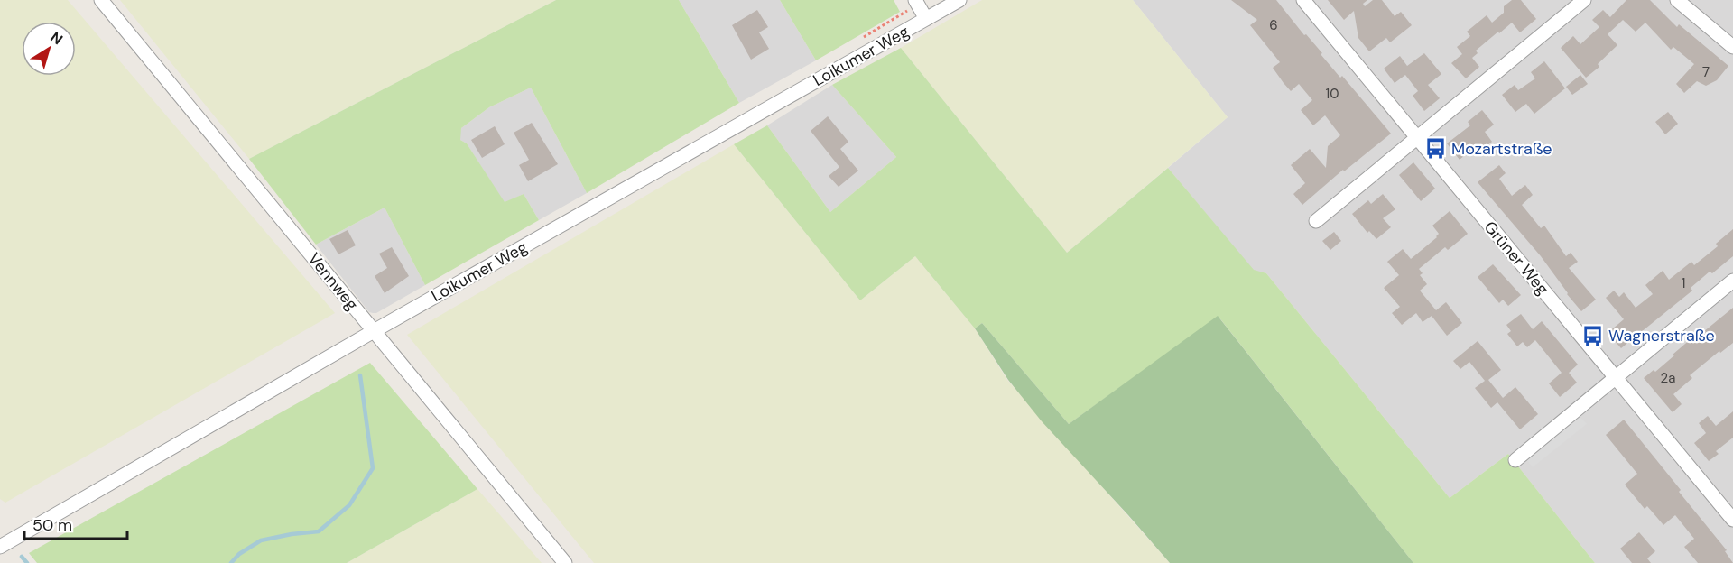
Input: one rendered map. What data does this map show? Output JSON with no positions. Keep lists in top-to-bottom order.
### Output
{
  "streets": {
    "street": ["Loikumer Weg", "Grüner Weg", "Vennweg"]
  },
  "crossings": [
    ["Loikumer Weg", "Vennweg"]
  ],
  "places": {
    "bus stop": ["Mozartstraße", "Wagnerstraße"]
  },
  "house_numbers": [
    "6",
    "7",
    "10",
    "1",
    "2a"
  ],
  "scale_bar": "50 m",
  "north": "top right"
}
